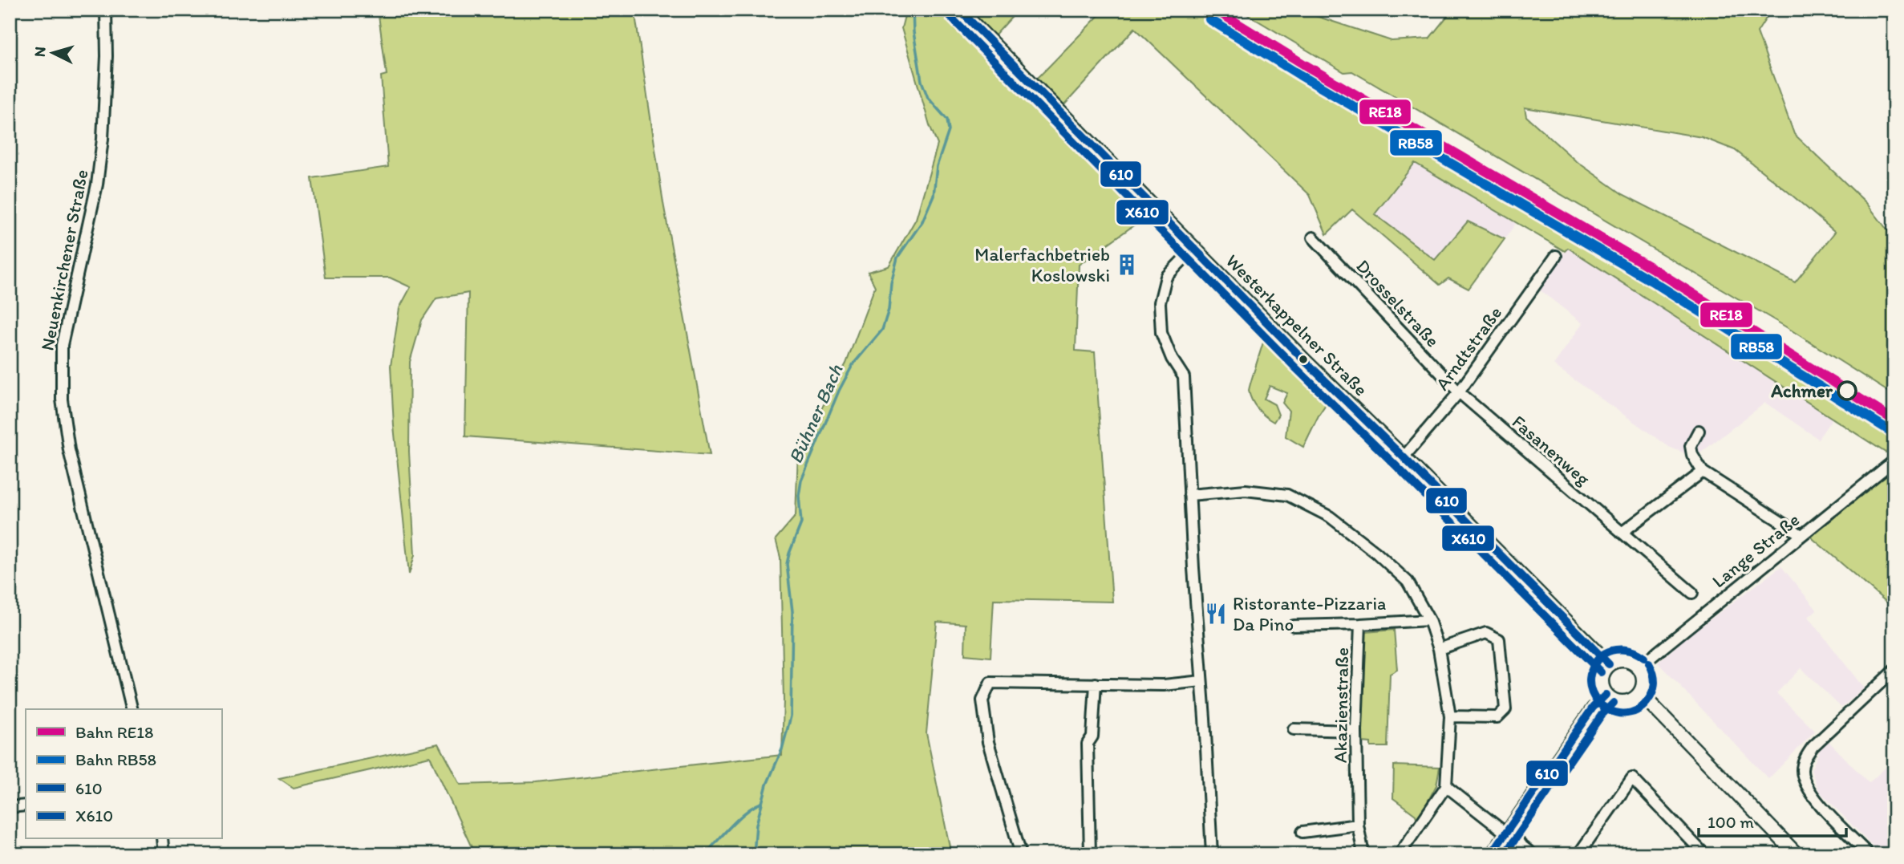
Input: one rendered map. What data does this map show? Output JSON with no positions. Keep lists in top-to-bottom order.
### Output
{
  "streets": {
    "main road": ["Westerkappelner Straße"],
    "street": [
      "Neuenkirchener Straße",
      "Drosselstraße",
      "Arndtstraße",
      "Fasanenweg",
      "Lange Straße",
      "Akazienstraße"
    ]
  },
  "crossings": [
    ["Drosselstraße", "Arndtstraße"],
    ["Drosselstraße", "Fasanenweg"],
    ["Westerkappelner Straße", "Arndtstraße"],
    ["Westerkappelner Straße", "Lange Straße"],
    ["Arndtstraße", "Fasanenweg"]
  ],
  "water": ["Bühner Bach"],
  "places": {
    "building": ["Malerfachbetrieb Koslowski"],
    "other": ["Achmer"],
    "restaurant": ["Ristorante-Pizzaria Da Pino"]
  },
  "lines": [
    "rail line RE18",
    "transit line 610",
    "transit line X610",
    "rail line RB58"
  ],
  "legend": [
    "Bahn RE18",
    "Bahn RB58",
    "610",
    "X610"
  ],
  "scale_bar": "100 m",
  "north": "left"
}
